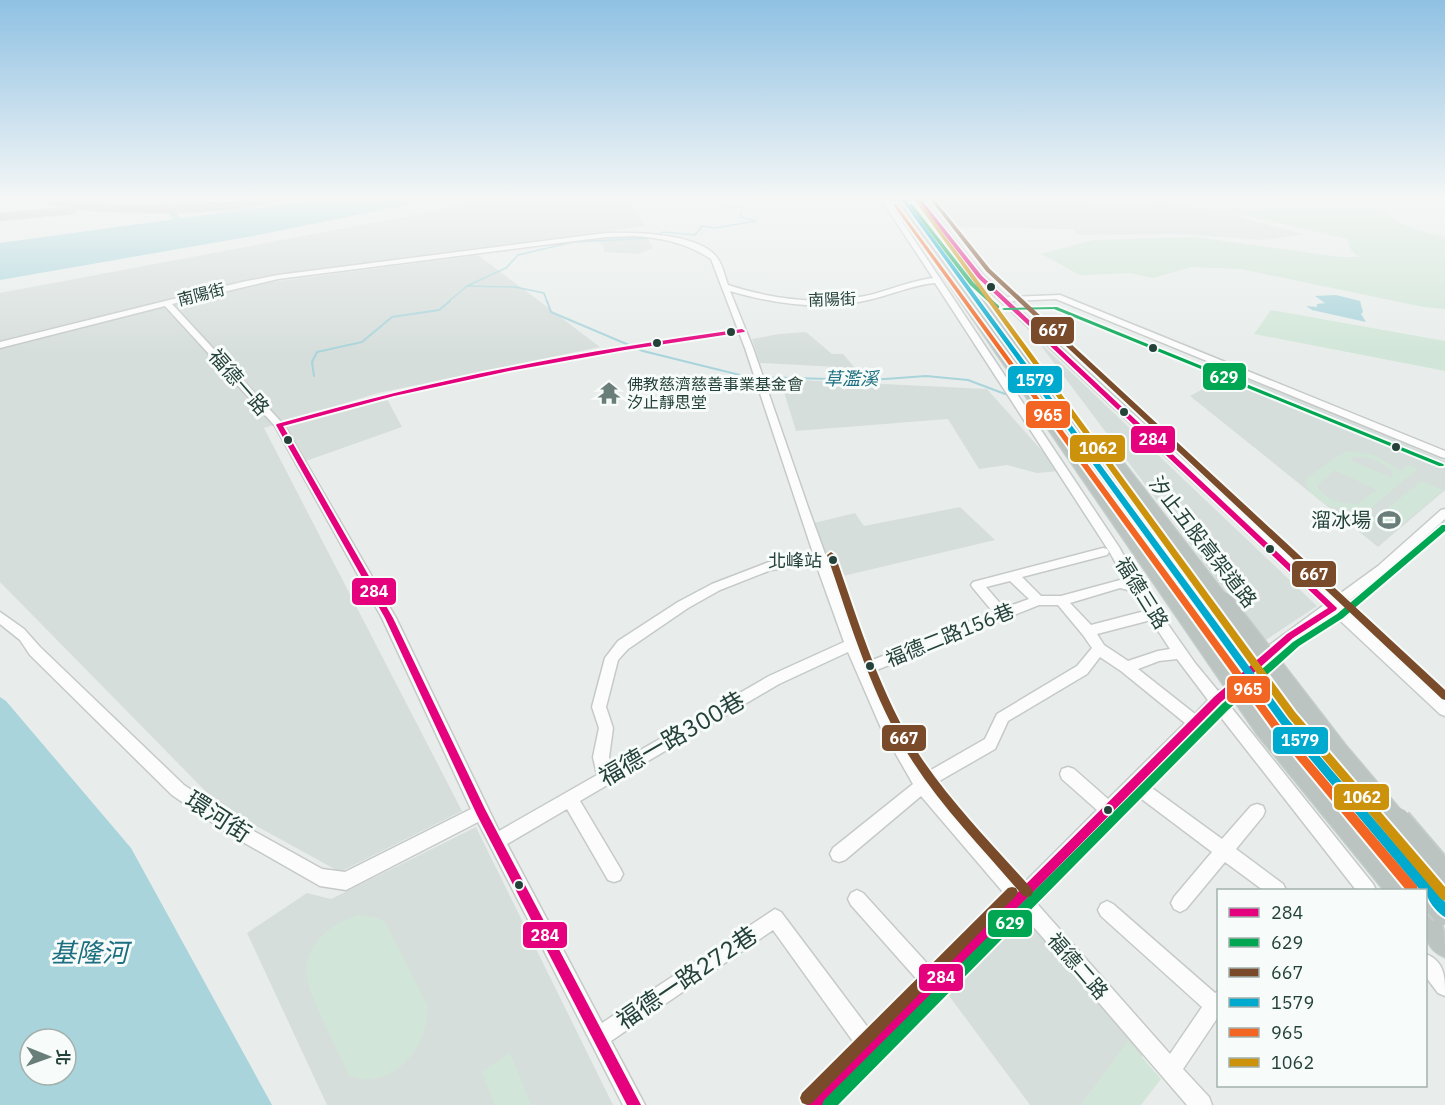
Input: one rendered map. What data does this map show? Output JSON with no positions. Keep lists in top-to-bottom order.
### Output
{
  "streets": {
    "highway": ["汐止五股高架道路"],
    "street": [
      "南陽街",
      "福德一路",
      "福德三路",
      "福德二路156巷",
      "福德一路300巷",
      "環河街",
      "福德二路",
      "福德一路272巷"
    ]
  },
  "crossings": [
    ["南陽街", "福德一路"],
    ["南陽街", "福德三路"],
    ["南陽街", "福德二路"],
    ["福德一路", "福德一路300巷"],
    ["福德一路", "環河街"],
    ["福德一路", "福德一路272巷"],
    ["福德二路156巷", "福德二路"],
    ["福德一路300巷", "福德二路"]
  ],
  "water": ["草濫溪", "基隆河"],
  "places": {
    "temple": ["佛教慈濟慈善事業基金會 汐止靜思堂"],
    "sports": ["溜冰場"],
    "other": ["北峰站"]
  },
  "lines": [
    "transit line 284",
    "transit line 629",
    "transit line 667",
    "transit line 1579",
    "transit line 965",
    "transit line 1062"
  ],
  "legend": [
    "284",
    "629",
    "667",
    "1579",
    "965",
    "1062"
  ],
  "north": "right"
}
